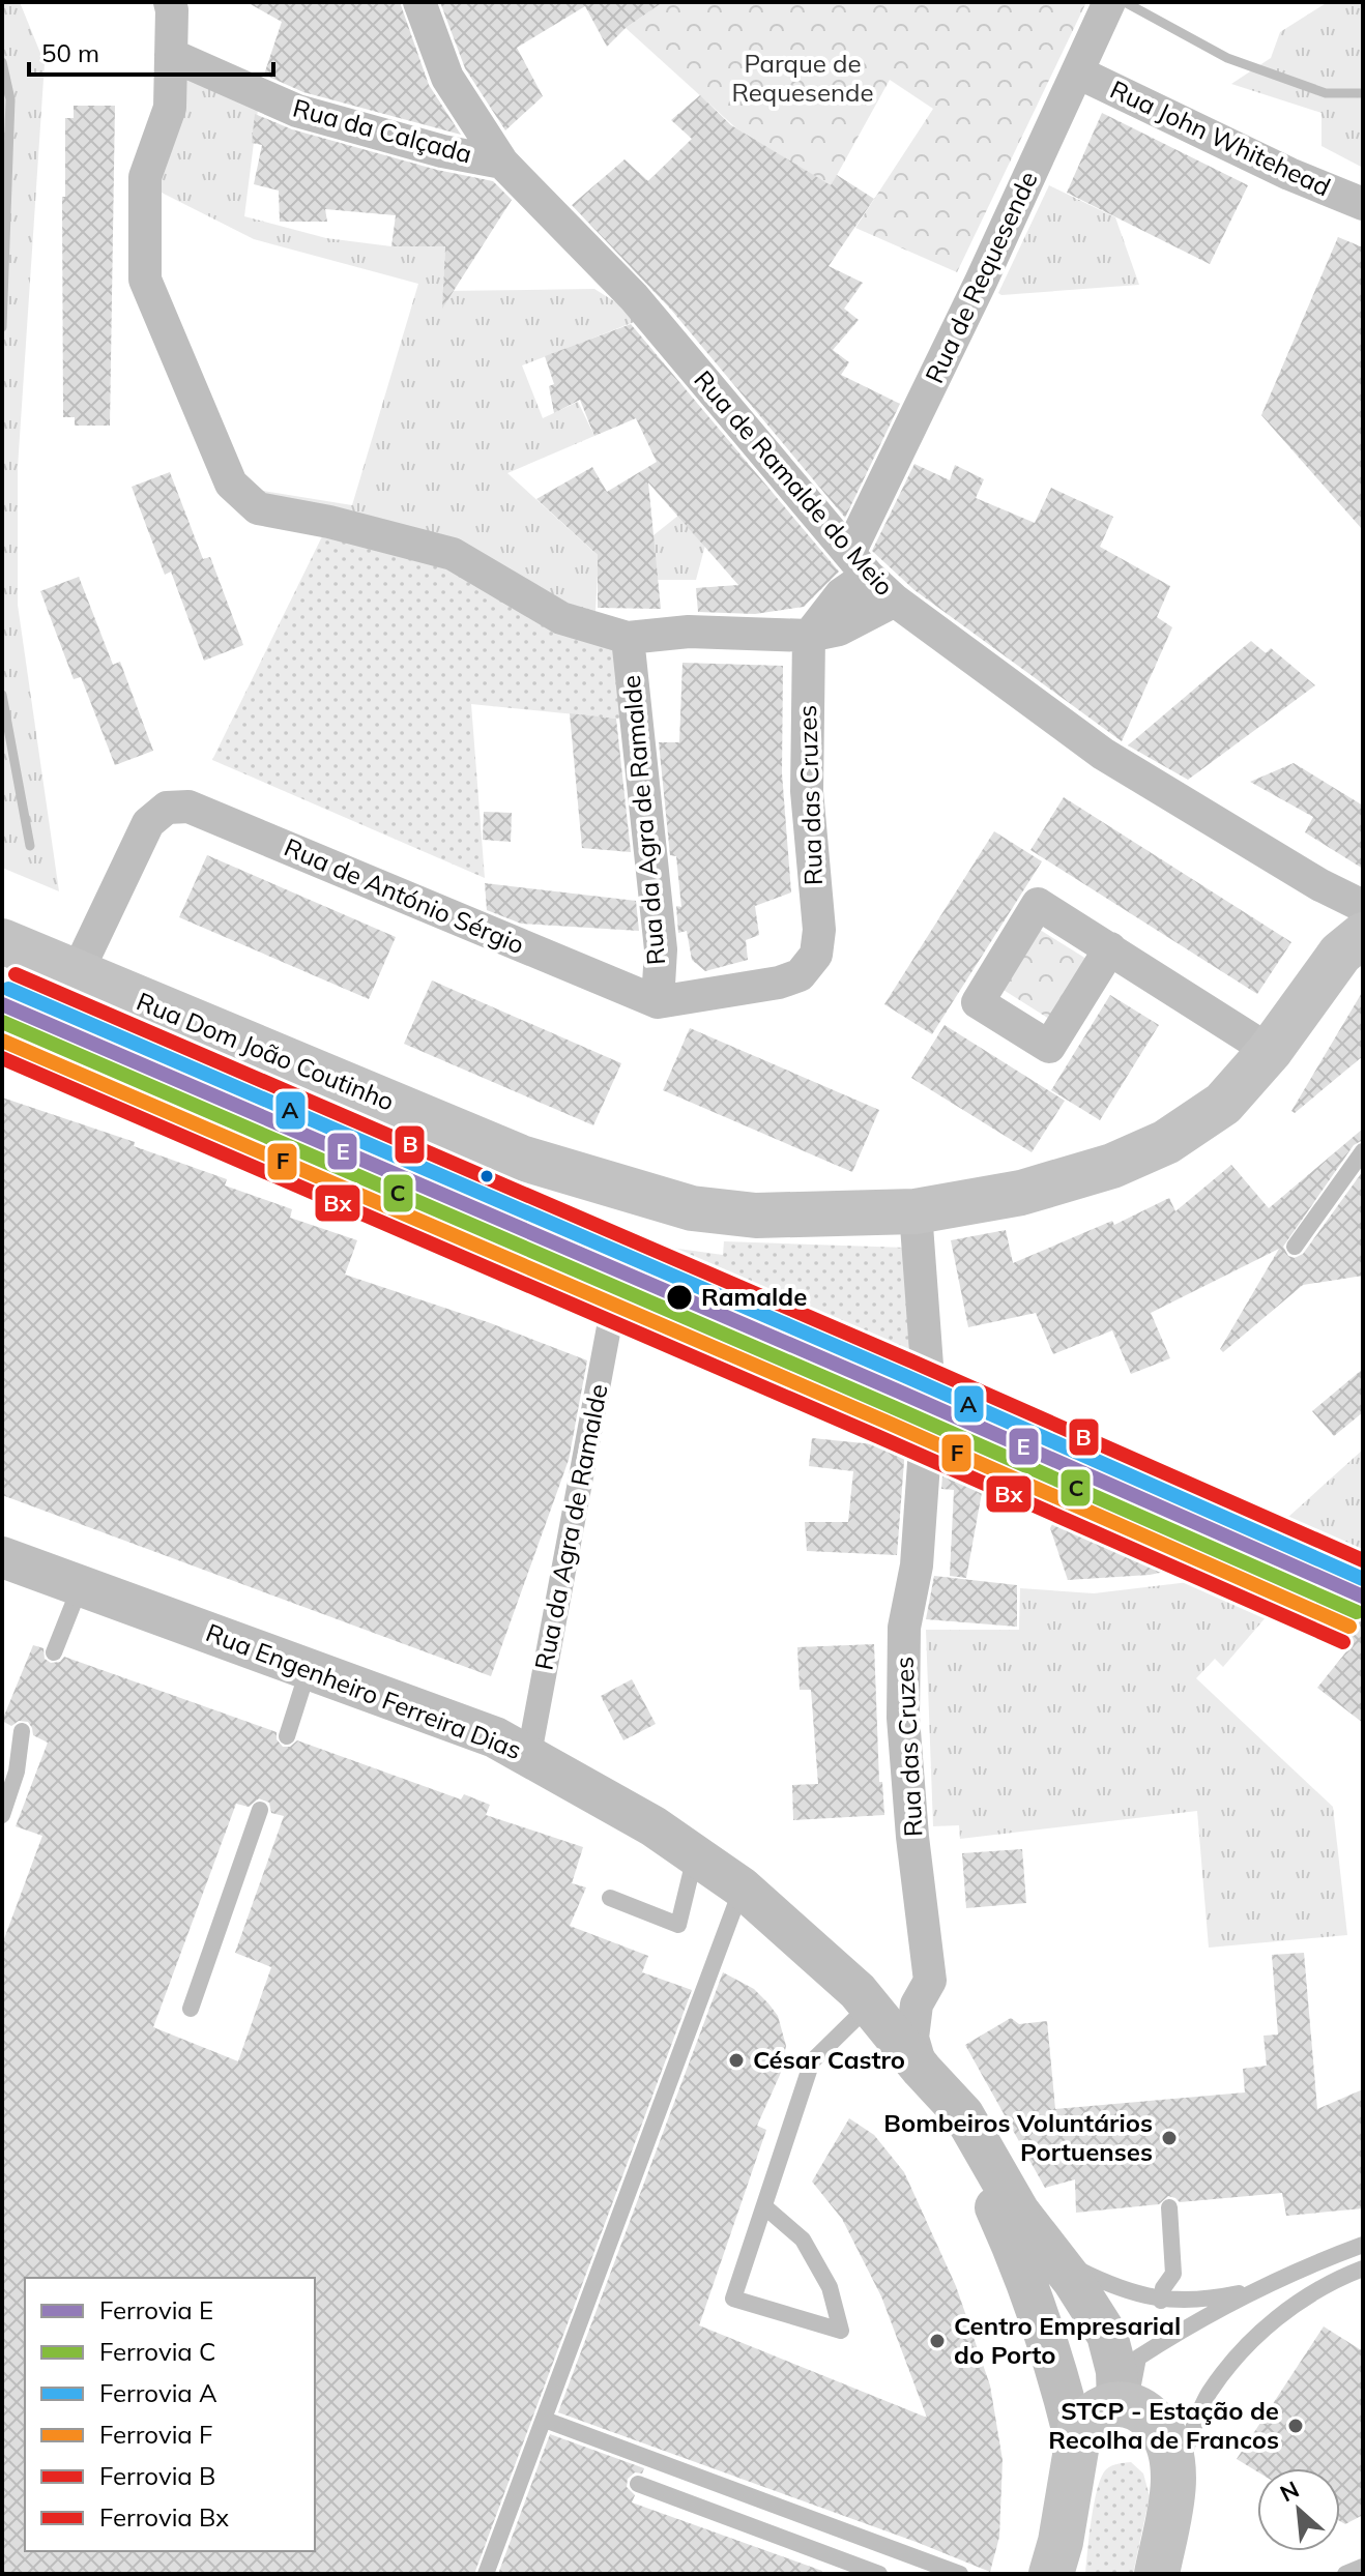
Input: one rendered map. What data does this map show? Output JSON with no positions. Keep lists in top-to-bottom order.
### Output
{
  "streets": {
    "main road": ["Rua Dom João Coutinho", "Rua Engenheiro Ferreira Dias"],
    "street": [
      "Rua da Calçada",
      "Rua John Whitehead",
      "Rua de Requesende",
      "Rua de Ramalde do Meio",
      "Rua das Cruzes",
      "Rua da Agra de Ramalde",
      "Rua de António Sérgio"
    ]
  },
  "crossings": [
    ["Rua da Calçada", "Rua de Ramalde do Meio"],
    ["Rua John Whitehead", "Rua de Requesende"],
    ["Rua de Requesende", "Rua de Ramalde do Meio"],
    ["Rua das Cruzes", "Rua da Agra de Ramalde"],
    ["Rua das Cruzes", "Rua de António Sérgio"],
    ["Rua das Cruzes", "Rua Engenheiro Ferreira Dias"],
    ["Rua da Agra de Ramalde", "Rua de António Sérgio"],
    ["Rua da Agra de Ramalde", "Rua Engenheiro Ferreira Dias"],
    ["Rua de António Sérgio", "Rua Dom João Coutinho"]
  ],
  "parks": ["Parque de Requesende"],
  "places": [
    "Ramalde",
    "César Castro",
    "Bombeiros Voluntários Portuenses",
    "Centro Empresarial do Porto",
    "STCP - Estação de Recolha de Francos"
  ],
  "lines": [
    "rail line B",
    "rail line A",
    "rail line E",
    "rail line C",
    "rail line F",
    "rail line Bx"
  ],
  "legend": [
    "Ferrovia E",
    "Ferrovia C",
    "Ferrovia A",
    "Ferrovia F",
    "Ferrovia B",
    "Ferrovia Bx"
  ],
  "scale_bar": "50 m",
  "north": "top left"
}
